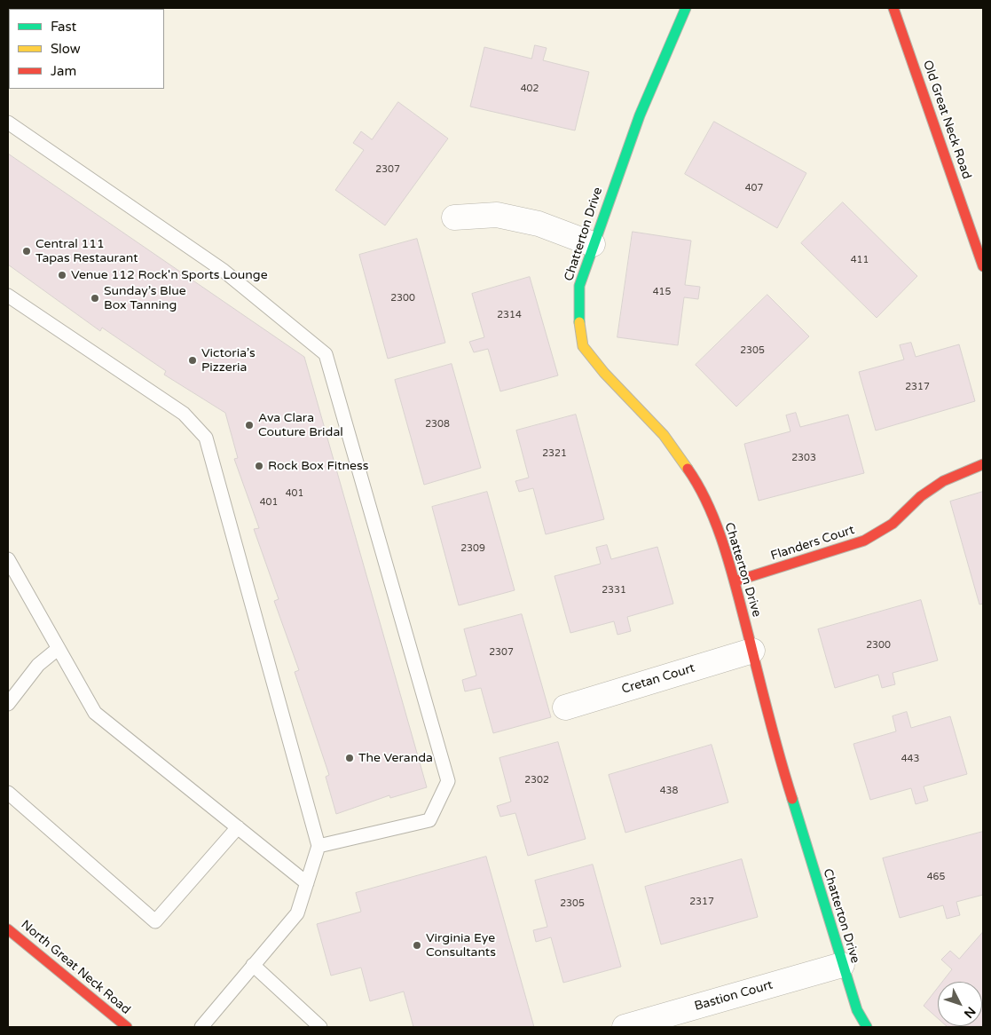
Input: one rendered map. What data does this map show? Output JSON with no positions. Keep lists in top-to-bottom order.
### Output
{
  "streets": {
    "street": [
      "Old Great Neck Road",
      "Chatterton Drive",
      "Flanders Court",
      "Cretan Court",
      "North Great Neck Road",
      "Bastion Court"
    ]
  },
  "crossings": [
    ["Chatterton Drive", "Flanders Court"],
    ["Chatterton Drive", "Cretan Court"],
    ["Chatterton Drive", "Bastion Court"]
  ],
  "places": [
    "Central 111 Tapas Restaurant",
    "Venue 112 Rock'n Sports Lounge",
    "Sunday’s Blue Box Tanning",
    "Victoria’s Pizzeria",
    "Ava Clara Couture Bridal",
    "Rock Box Fitness",
    "The Veranda",
    "Virginia Eye Consultants"
  ],
  "house_numbers": [
    "402",
    "2307",
    "407",
    "411",
    "415",
    "2300",
    "2314",
    "2305",
    "2317",
    "2308",
    "2321",
    "2303",
    "401",
    "401",
    "2309",
    "2331",
    "2300",
    "2307",
    "443",
    "2302",
    "438",
    "465",
    "2317",
    "2305"
  ],
  "legend": ["Fast", "Slow", "Jam"],
  "north": "bottom right"
}
